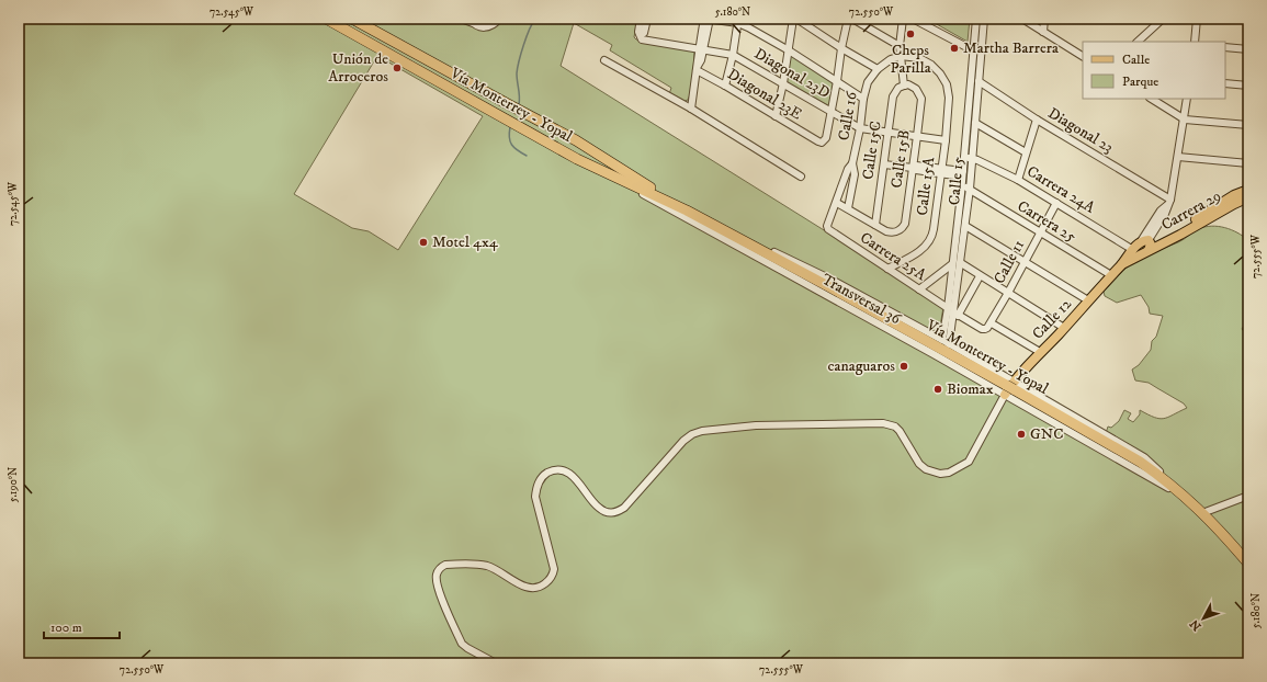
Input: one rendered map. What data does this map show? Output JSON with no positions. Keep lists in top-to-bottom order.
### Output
{
  "streets": {
    "highway": ["Vía Monterrey - Yopal"],
    "main road": ["Carrera 29", "Calle 12"],
    "street": [
      "Diagonal 23D",
      "Diagonal 23E",
      "Calle 16",
      "Diagonal 23",
      "Calle 15C",
      "Calle 15B",
      "Calle 15",
      "Calle 15A",
      "Carrera 24A",
      "Carrera 25",
      "Carrera 25A",
      "Calle 11",
      "Transversal 36"
    ]
  },
  "crossings": [
    ["Diagonal 23D", "Diagonal 23E"],
    ["Diagonal 23D", "Calle 16"],
    ["Vía Monterrey - Yopal", "Transversal 36"],
    ["Vía Monterrey - Yopal", "Calle 12"],
    ["Calle 16", "Calle 15A"],
    ["Diagonal 23", "Calle 15"],
    ["Calle 15C", "Calle 15B"],
    ["Calle 15", "Carrera 24A"],
    ["Calle 15", "Carrera 25"],
    ["Calle 15", "Carrera 25A"],
    ["Calle 15", "Transversal 36"],
    ["Calle 15A", "Carrera 25A"],
    ["Carrera 24A", "Carrera 29"],
    ["Carrera 24A", "Calle 11"],
    ["Carrera 29", "Calle 12"],
    ["Carrera 25", "Calle 11"],
    ["Carrera 25", "Calle 12"],
    ["Transversal 36", "Calle 12"]
  ],
  "places": [
    "Cheps Parilla",
    "Martha Barrera",
    "Unión de Arroceros",
    "Motel 4x4",
    "canaguaros",
    "Biomax",
    "GNC"
  ],
  "legend": ["Calle", "Parque"],
  "scale_bar": "100 m",
  "north": "bottom left",
  "coordinates": [
    "72.545°W",
    "5.180°N",
    "72.550°W",
    "72.555°W",
    "5.190°N"
  ]
}
